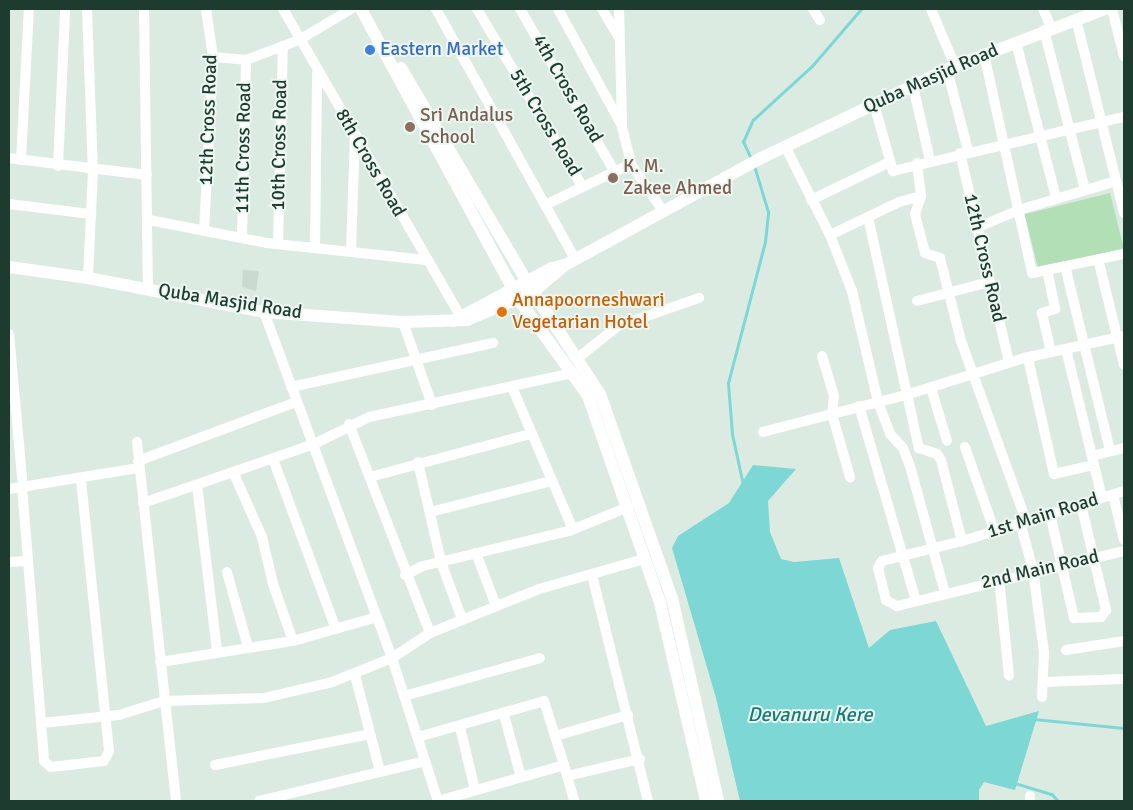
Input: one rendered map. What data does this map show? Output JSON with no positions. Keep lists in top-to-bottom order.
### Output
{
  "streets": {
    "street": [
      "Quba Masjid Road",
      "4th Cross Road",
      "12th Cross Road",
      "5th Cross Road",
      "10th Cross Road",
      "11th Cross Road",
      "8th Cross Road",
      "1st Main Road",
      "2nd Main Road"
    ]
  },
  "crossings": [
    ["Quba Masjid Road", "12th Cross Road"],
    ["Quba Masjid Road", "8th Cross Road"],
    ["1st Main Road", "2nd Main Road"]
  ],
  "water": ["Devanuru Kere"],
  "places": [
    "Eastern Market",
    "Sri Andalus School",
    "K. M. Zakee Ahmed",
    "Annapoorneshwari Vegetarian Hotel"
  ]
}
